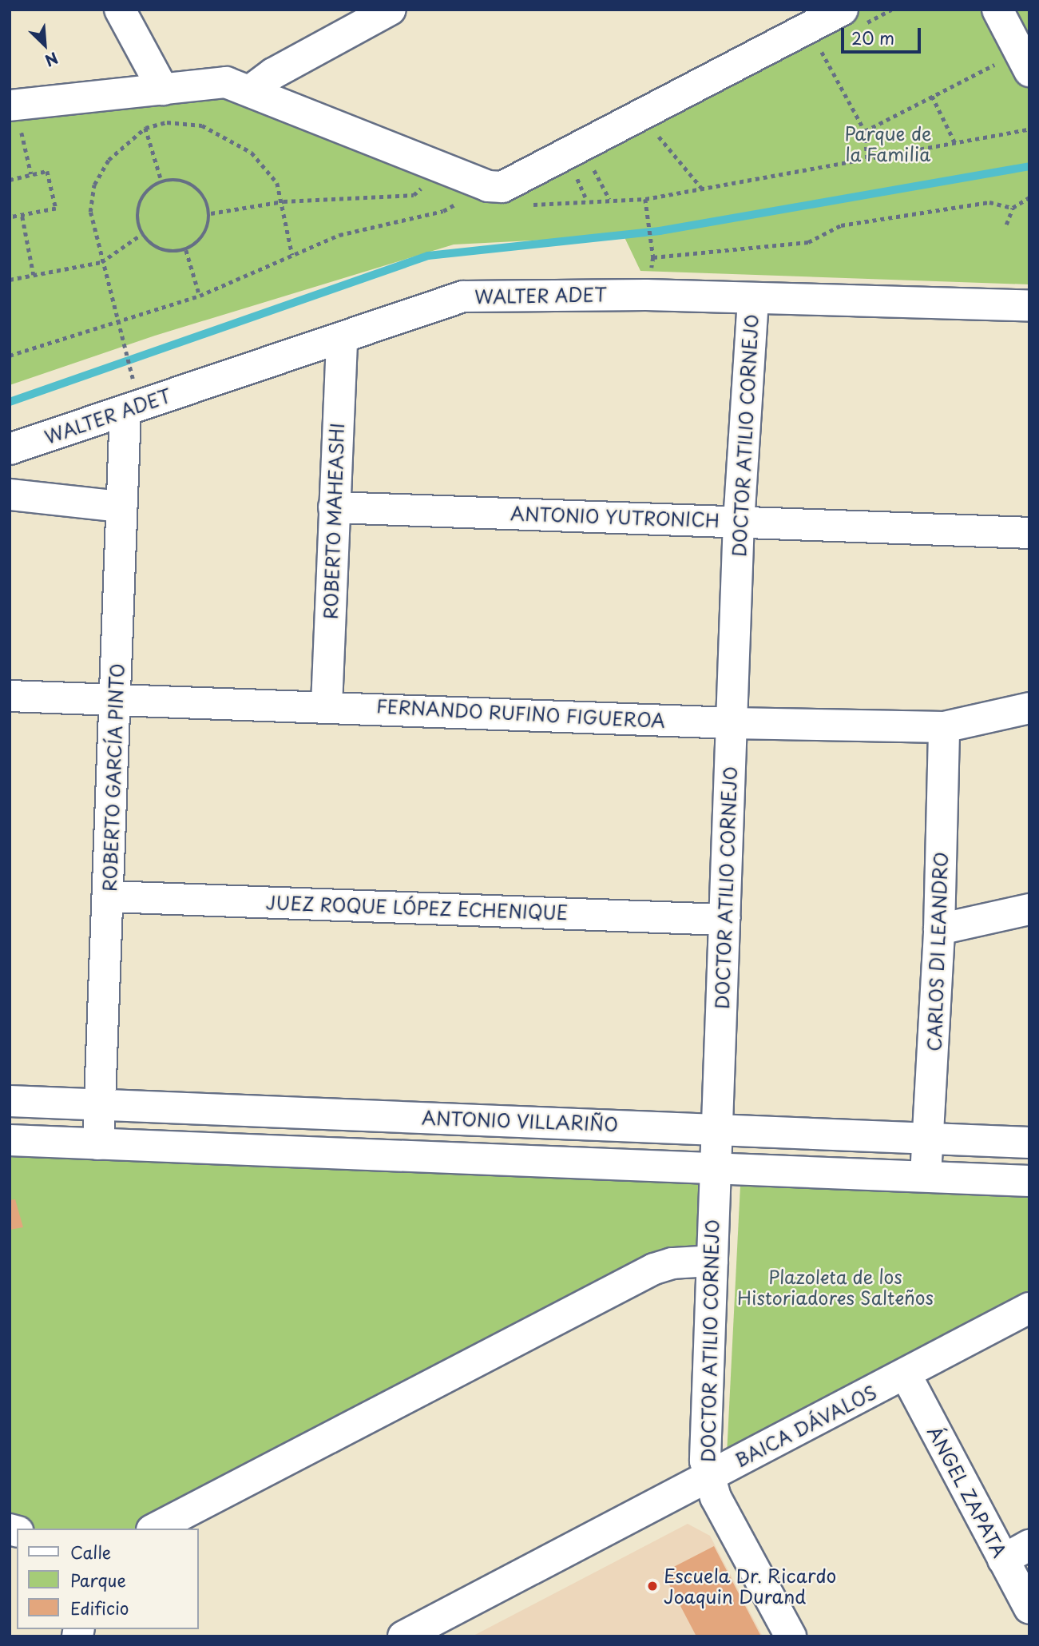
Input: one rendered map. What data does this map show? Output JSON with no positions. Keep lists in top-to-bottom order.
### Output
{
  "streets": {
    "street": [
      "WALTER ADET",
      "DOCTOR ATILIO CORNEJO",
      "ANTONIO YUTRONICH",
      "ROBERTO MAHEASHI",
      "FERNANDO RUFINO FIGUEROA",
      "ROBERTO GARCÍA PINTO",
      "JUEZ ROQUE LÓPEZ ECHENIQUE",
      "CARLOS DI LEANDRO",
      "ANTONIO VILLARIÑO",
      "BAICA DÁVALOS",
      "ÁNGEL ZAPATA"
    ]
  },
  "crossings": [
    ["WALTER ADET", "DOCTOR ATILIO CORNEJO"],
    ["WALTER ADET", "ROBERTO MAHEASHI"],
    ["WALTER ADET", "ROBERTO GARCÍA PINTO"],
    ["DOCTOR ATILIO CORNEJO", "ANTONIO YUTRONICH"],
    ["DOCTOR ATILIO CORNEJO", "FERNANDO RUFINO FIGUEROA"],
    ["DOCTOR ATILIO CORNEJO", "JUEZ ROQUE LÓPEZ ECHENIQUE"],
    ["DOCTOR ATILIO CORNEJO", "ANTONIO VILLARIÑO"],
    ["DOCTOR ATILIO CORNEJO", "BAICA DÁVALOS"],
    ["ANTONIO YUTRONICH", "ROBERTO MAHEASHI"],
    ["ROBERTO MAHEASHI", "FERNANDO RUFINO FIGUEROA"],
    ["FERNANDO RUFINO FIGUEROA", "ROBERTO GARCÍA PINTO"],
    ["FERNANDO RUFINO FIGUEROA", "CARLOS DI LEANDRO"],
    ["ROBERTO GARCÍA PINTO", "JUEZ ROQUE LÓPEZ ECHENIQUE"],
    ["ROBERTO GARCÍA PINTO", "ANTONIO VILLARIÑO"],
    ["CARLOS DI LEANDRO", "ANTONIO VILLARIÑO"],
    ["BAICA DÁVALOS", "ÁNGEL ZAPATA"]
  ],
  "parks": ["Parque de la Familia", "Plazoleta de los Historiadores Salteños"],
  "places": ["Escuela Dr. Ricardo Joaquin Durand"],
  "legend": ["Calle", "Parque", "Edificio"],
  "scale_bar": "20 m",
  "north": "bottom right"
}
